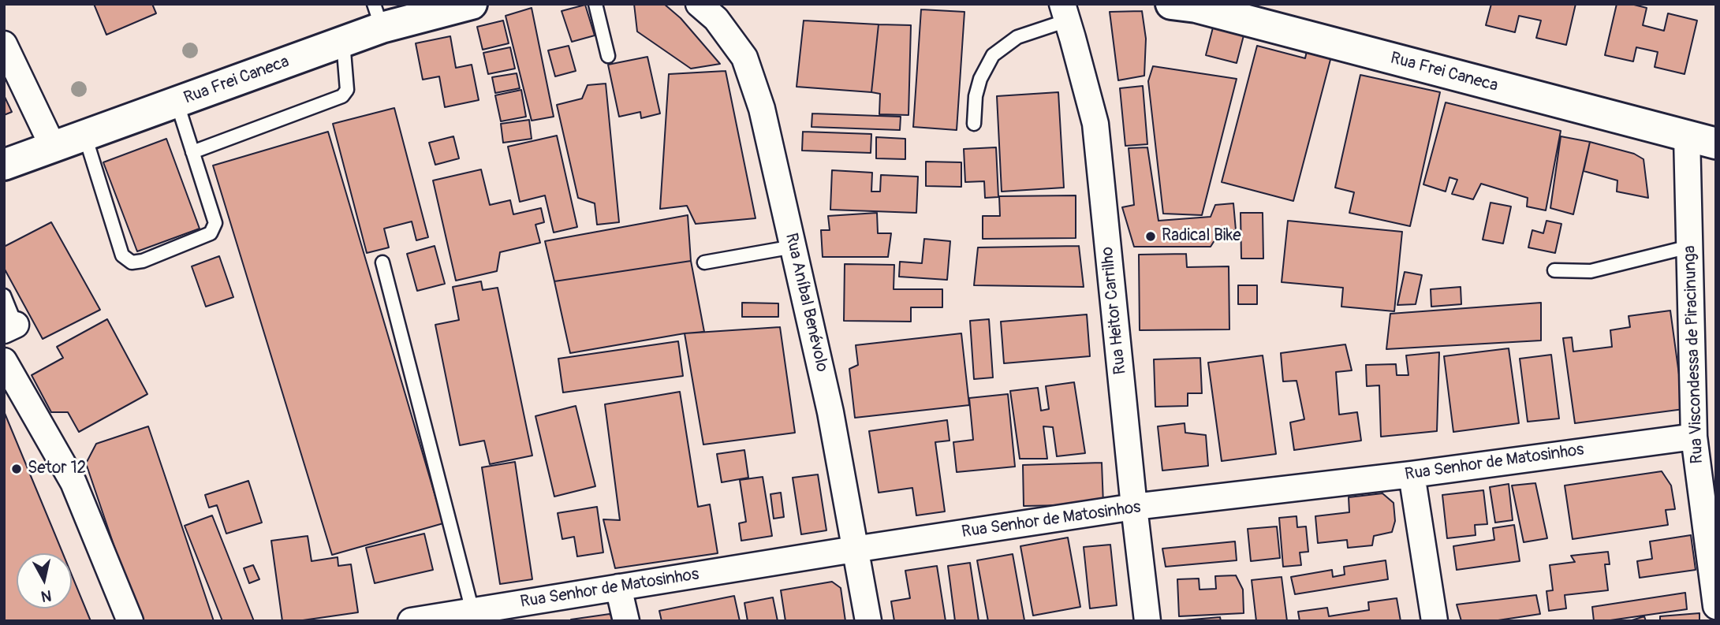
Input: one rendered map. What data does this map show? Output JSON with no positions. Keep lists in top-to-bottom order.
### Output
{
  "streets": {
    "main road": ["Rua Frei Caneca"],
    "street": [
      "Rua Aníbal Benévolo",
      "Rua Heitor Carrilho",
      "Rua Viscondessa de Piracinunga",
      "Rua Senhor de Matosinhos"
    ]
  },
  "crossings": [
    ["Rua Frei Caneca", "Rua Viscondessa de Piracinunga"],
    ["Rua Aníbal Benévolo", "Rua Senhor de Matosinhos"],
    ["Rua Heitor Carrilho", "Rua Senhor de Matosinhos"],
    ["Rua Viscondessa de Piracinunga", "Rua Senhor de Matosinhos"]
  ],
  "places": ["Radical Bike", "Setor 12"],
  "north": "bottom"
}
